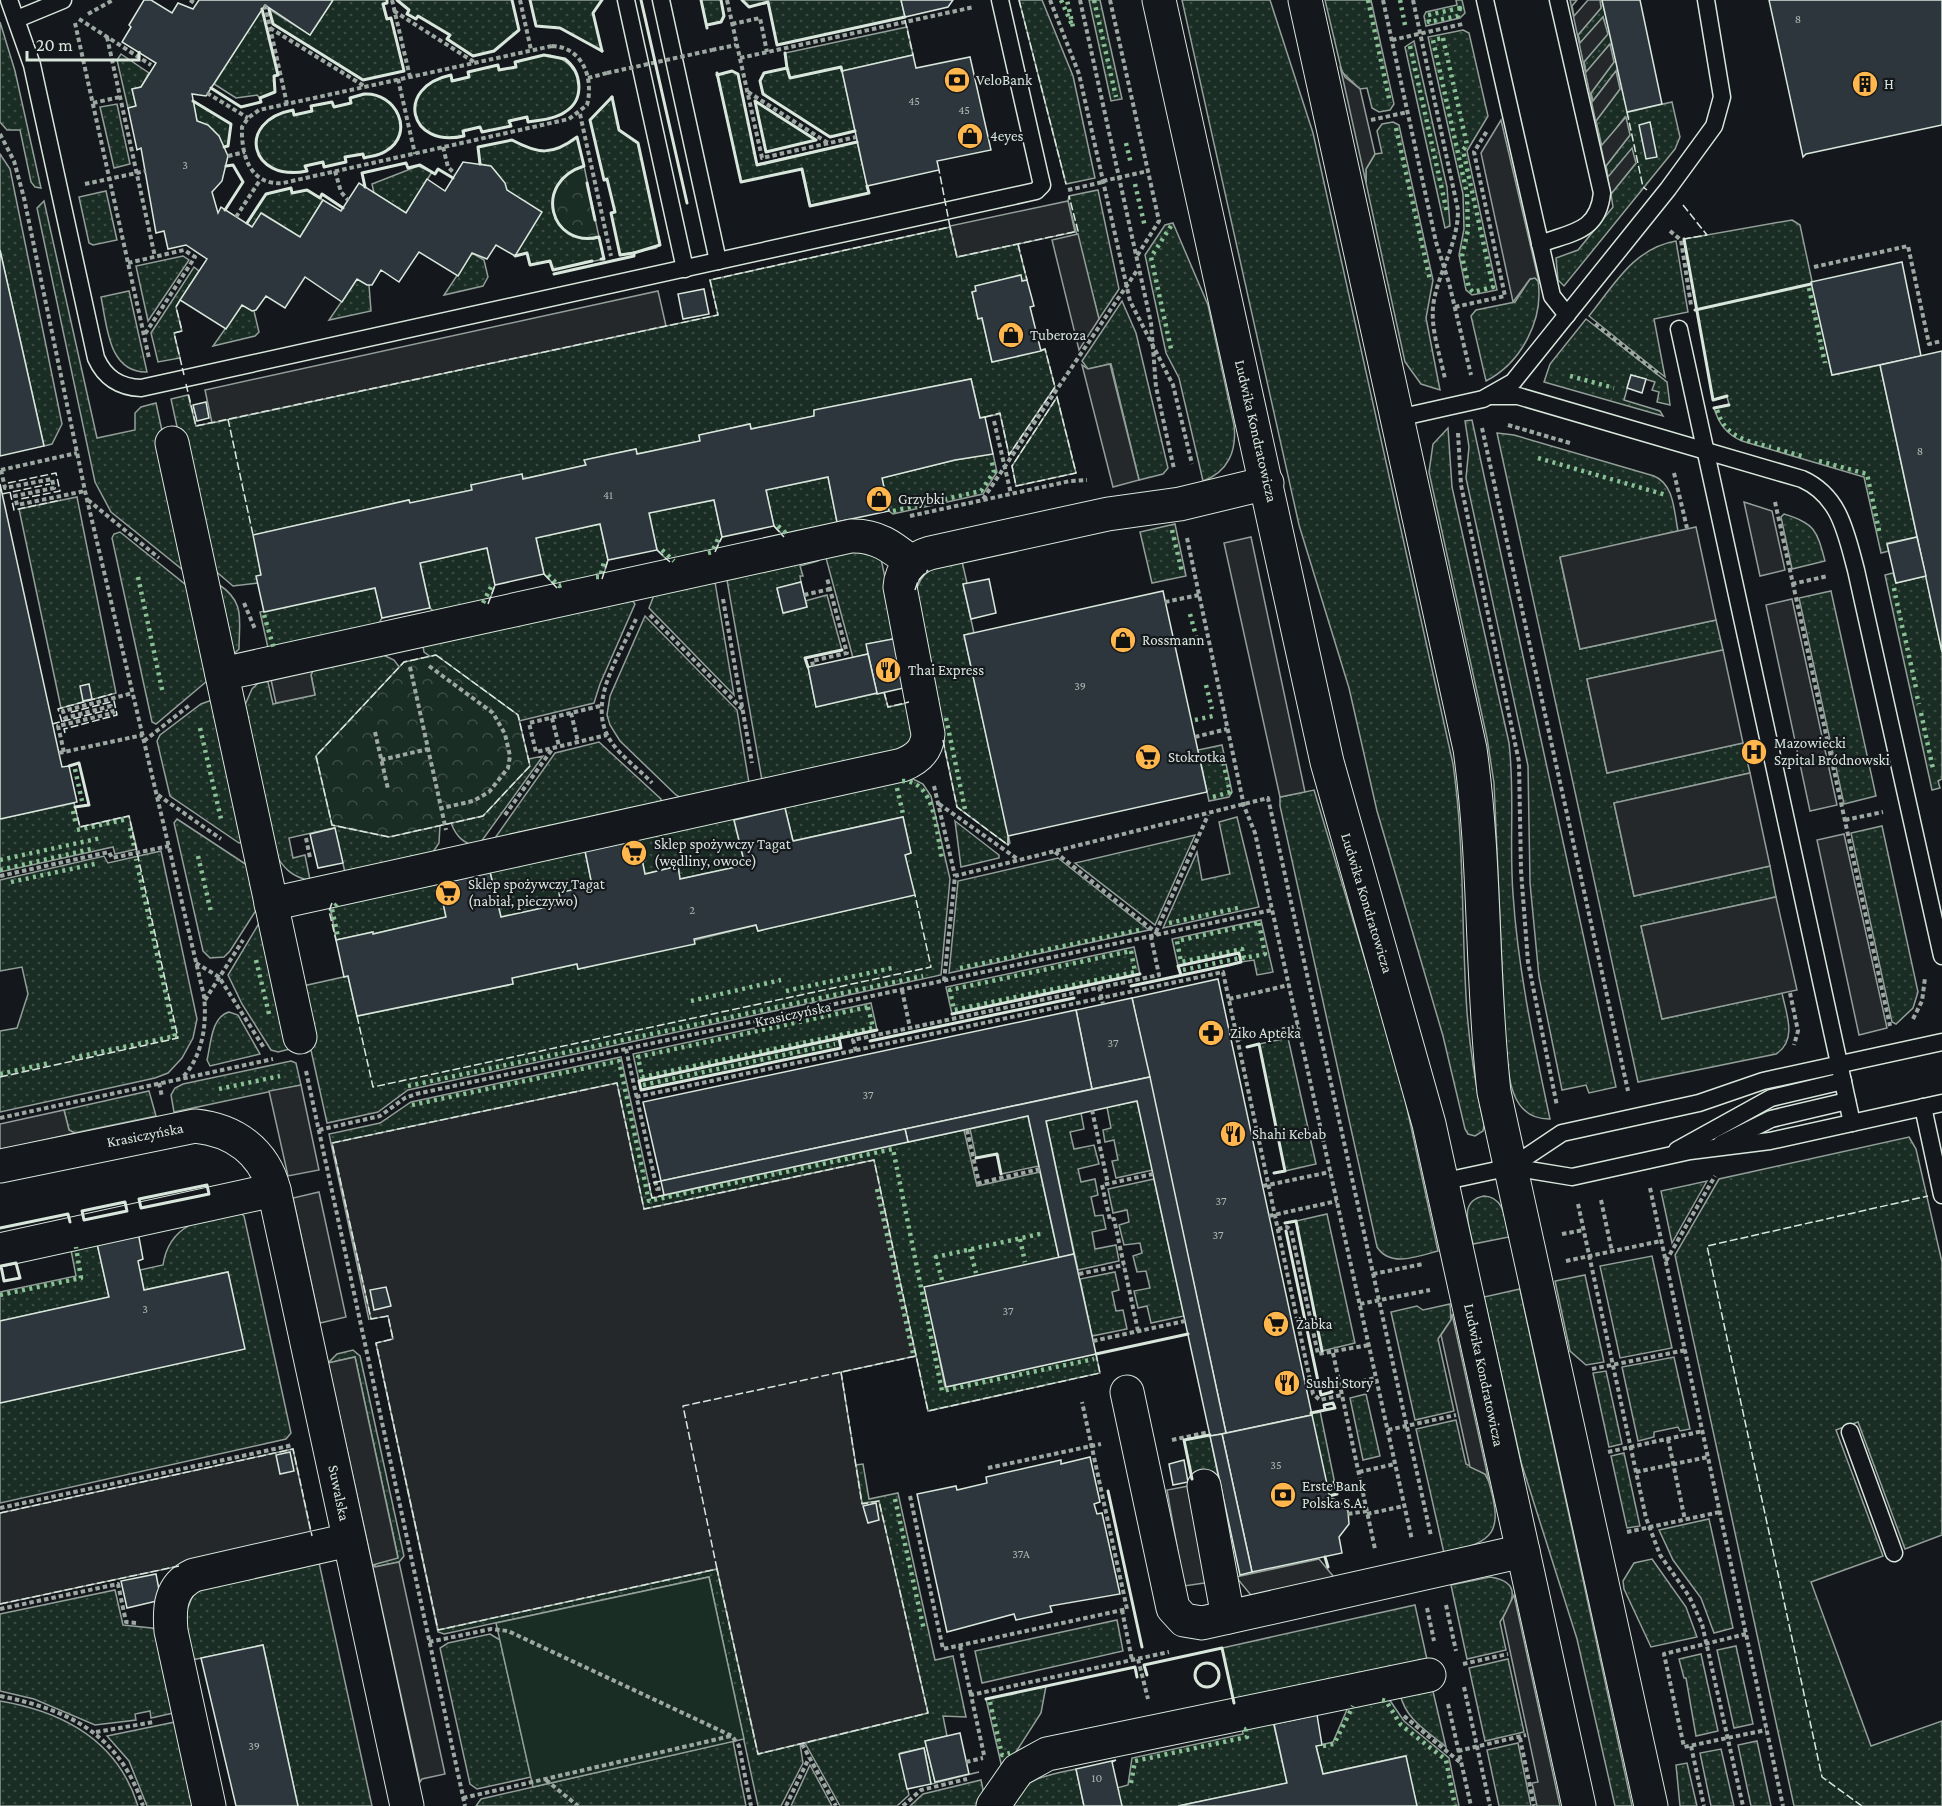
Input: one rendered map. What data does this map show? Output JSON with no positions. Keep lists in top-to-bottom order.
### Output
{
  "streets": {
    "street": ["Ludwika Kondratowicza", "Krasiczyńska", "Suwalska"]
  },
  "crossings": [
    ["Krasiczyńska", "Suwalska"]
  ],
  "places": {
    "bank": ["VeloBank", "Erste Bank Polska S.A."],
    "building": ["H"],
    "shop": [
      "4eyes",
      "Tuberoza",
      "Grzybki",
      "Rossmann"
    ],
    "restaurant": ["Thai Express", "Shahi Kebab", "Sushi Story"],
    "hospital": ["Mazowiecki Szpital Bródnowski"],
    "supermarket": [
      "Stokrotka",
      "Sklep spożywczy Tagat (wędliny, owoce)",
      "Sklep spożywczy Tagat (nabiał, pieczywo)",
      "Żabka"
    ],
    "pharmacy": ["Ziko Apteka"]
  },
  "house_numbers": [
    "8",
    "45",
    "45",
    "3",
    "8",
    "41",
    "39",
    "2",
    "37",
    "37",
    "37",
    "37",
    "3",
    "37",
    "35",
    "37A",
    "39",
    "10"
  ],
  "scale_bar": "20 m"
}
